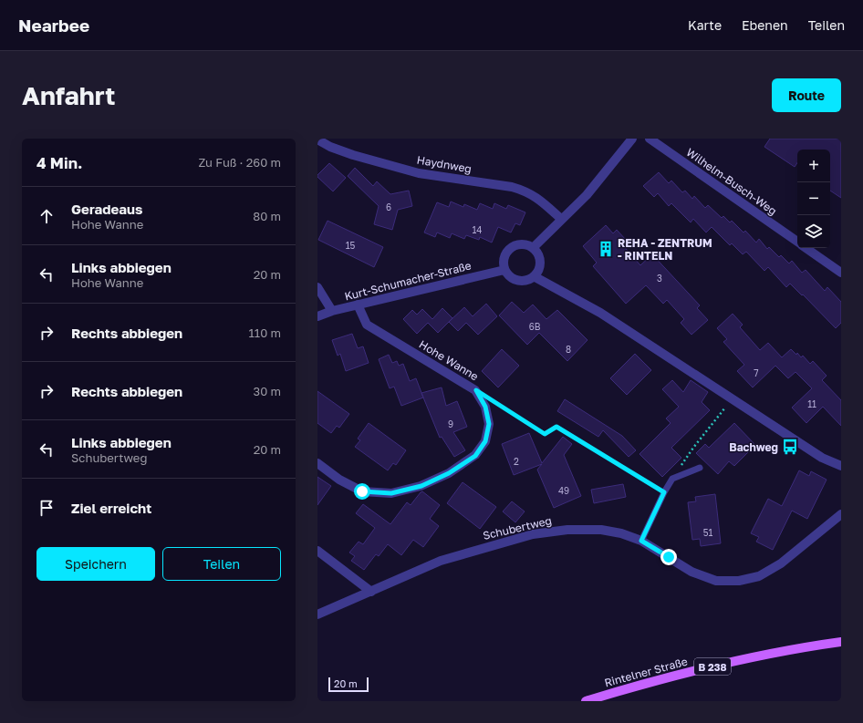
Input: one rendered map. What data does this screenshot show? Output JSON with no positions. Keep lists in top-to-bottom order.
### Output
{
  "streets": {
    "main road": ["B 238", "Rintelner Straße"],
    "street": [
      "Haydnweg",
      "Wilhelm-Busch-Weg",
      "Kurt-Schumacher-Straße",
      "Hohe Wanne",
      "Schubertweg"
    ]
  },
  "crossings": [
    ["Kurt-Schumacher-Straße", "Hohe Wanne"]
  ],
  "places": {
    "building": ["REHA - ZENTRUM - RINTELN"],
    "bus stop": ["Bachweg"]
  },
  "house_numbers": [
    "6",
    "14",
    "15",
    "3",
    "6B",
    "8",
    "7",
    "11",
    "9",
    "2",
    "49",
    "51"
  ],
  "scale_bar": "20 m",
  "page": {
    "header": "Nearbee",
    "nav": ["Karte", "Ebenen", "Teilen"],
    "buttons": [
      "Route",
      ["Speichern", "Teilen"]
    ],
    "title": "Anfahrt",
    "heading": ["4 Min.", "Zu Fuß · 260 m"],
    "map_buttons": ["+", "−"],
    "list": [
      ["Geradeaus", "Hohe Wanne", "80 m"],
      ["Links abbiegen", "Hohe Wanne", "20 m"],
      ["Rechts abbiegen", "110 m"],
      ["Rechts abbiegen", "30 m"],
      ["Links abbiegen", "Schubertweg", "20 m"],
      "Ziel erreicht"
    ],
    "scale": "20 m"
  }
}
